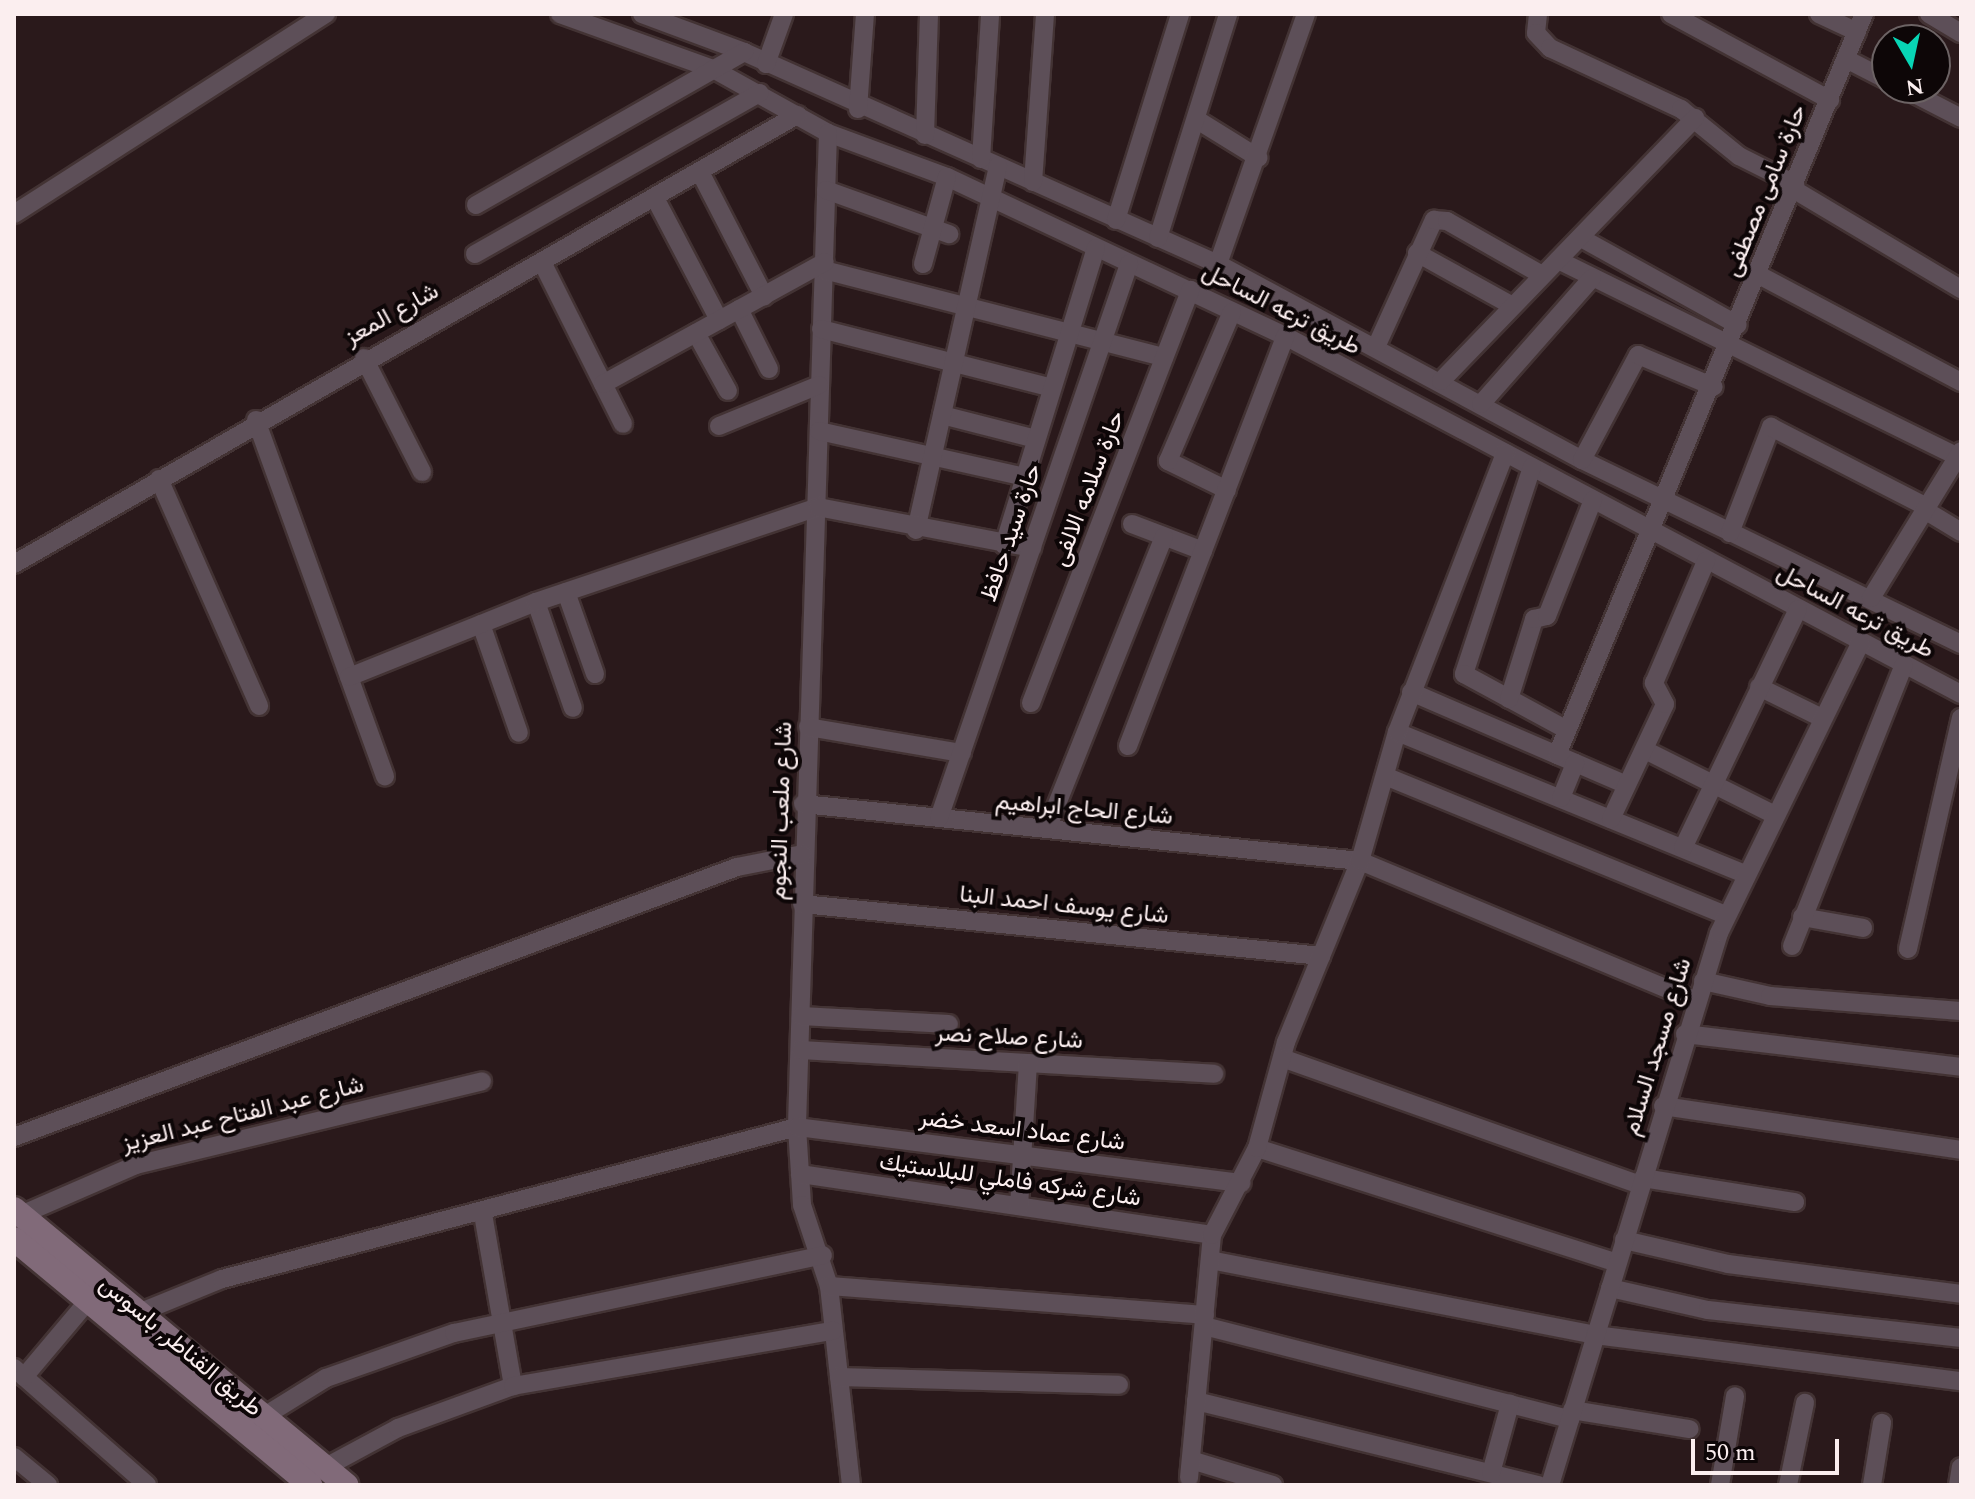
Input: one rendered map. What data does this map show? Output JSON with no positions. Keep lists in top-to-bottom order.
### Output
{
  "streets": {
    "main road": ["طريق القناطر, باسوس"],
    "street": [
      "حارة سامى مصطفى",
      "طريق ترعه الساحل",
      "شارع المعز",
      "حارة سلامه الالفى",
      "حارة سيد حافظ",
      "شارع الحاج ابراهيم",
      "شارع ملعب النجوم",
      "شارع يوسف احمد البنا",
      "شارع صلاح نصر",
      "شارع مسجد السلام",
      "شارع عبد الفتاح عبد العزيز",
      "شارع عماد اسعد خضر",
      "شارع شركه فاملي للبلاستيك"
    ]
  },
  "crossings": [
    ["حارة سامى مصطفى", "طريق ترعه الساحل"],
    ["طريق ترعه الساحل", "شارع المعز"],
    ["طريق ترعه الساحل", "حارة سلامه الالفى"],
    ["طريق ترعه الساحل", "حارة سيد حافظ"],
    ["طريق ترعه الساحل", "شارع ملعب النجوم"],
    ["طريق ترعه الساحل", "شارع مسجد السلام"],
    ["حارة سيد حافظ", "شارع الحاج ابراهيم"],
    ["شارع الحاج ابراهيم", "شارع ملعب النجوم"],
    ["شارع الحاج ابراهيم", "شارع مسجد السلام"],
    ["شارع ملعب النجوم", "شارع يوسف احمد البنا"],
    ["شارع ملعب النجوم", "شارع صلاح نصر"],
    ["شارع ملعب النجوم", "شارع عماد اسعد خضر"],
    ["شارع ملعب النجوم", "شارع شركه فاملي للبلاستيك"],
    ["شارع عبد الفتاح عبد العزيز", "طريق القناطر, باسوس"]
  ],
  "scale_bar": "50 m",
  "north": "bottom"
}
